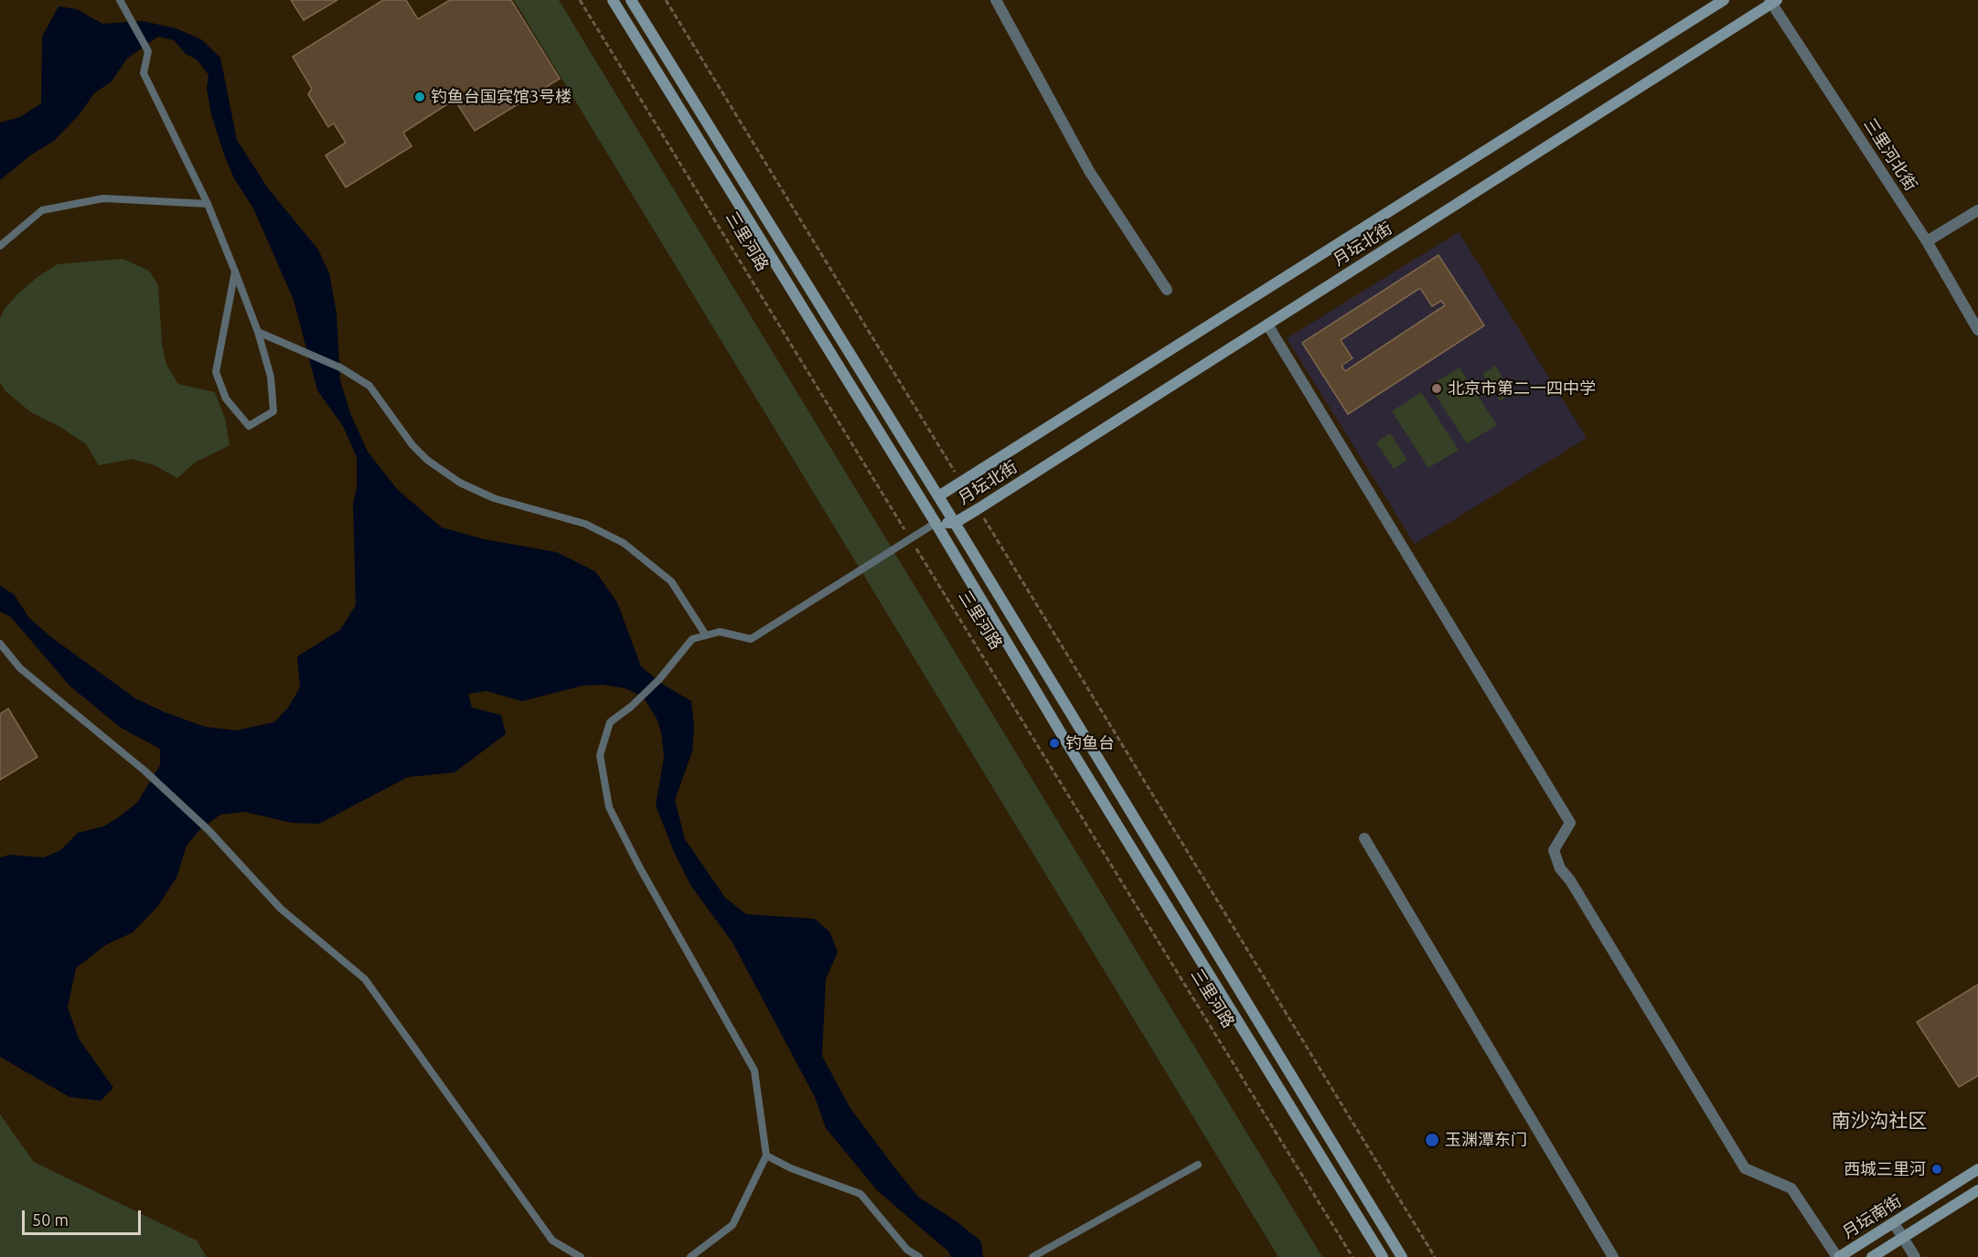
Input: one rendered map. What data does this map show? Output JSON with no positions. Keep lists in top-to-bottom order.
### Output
{
  "streets": {
    "main road": ["三里河路", "月坛北街", "月坛南街"],
    "street": ["三里河北街"]
  },
  "crossings": [
    ["三里河北街", "月坛北街"],
    ["三里河路", "月坛北街"]
  ],
  "districts": ["南沙沟社区"],
  "places": [
    "钓鱼台国宾馆3号楼",
    "北京市第二一四中学",
    "钓鱼台",
    "玉渊潭东门",
    "西城三里河"
  ],
  "scale_bar": "50 m"
}
